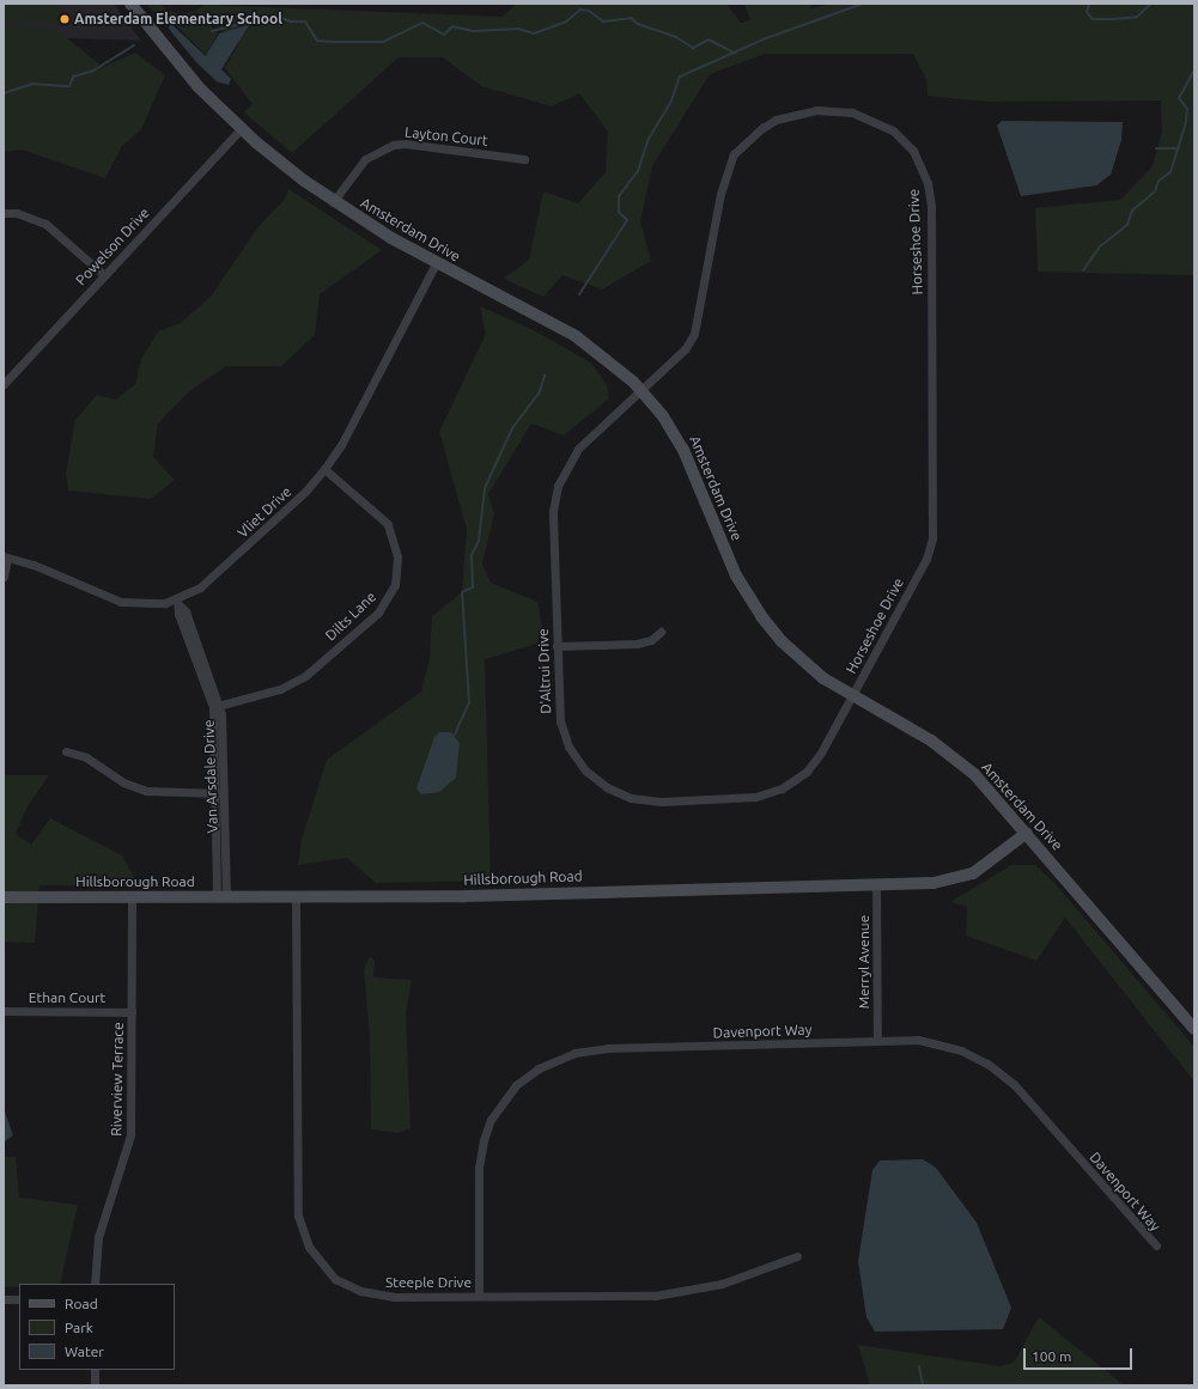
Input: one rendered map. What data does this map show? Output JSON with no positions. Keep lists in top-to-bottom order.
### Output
{
  "streets": {
    "street": [
      "Layton Court",
      "Amsterdam Drive",
      "Horseshoe Drive",
      "Powelson Drive",
      "Vliet Drive",
      "Dilts Lane",
      "D'Altrui Drive",
      "Van Arsdale Drive",
      "Hillsborough Road",
      "Merryl Avenue",
      "Ethan Court",
      "Davenport Way",
      "Riverview Terrace",
      "Steeple Drive"
    ]
  },
  "crossings": [
    ["Layton Court", "Amsterdam Drive"],
    ["Amsterdam Drive", "Horseshoe Drive"],
    ["Amsterdam Drive", "Powelson Drive"],
    ["Amsterdam Drive", "Vliet Drive"],
    ["Amsterdam Drive", "D'Altrui Drive"],
    ["Amsterdam Drive", "Hillsborough Road"],
    ["Horseshoe Drive", "D'Altrui Drive"],
    ["Vliet Drive", "Dilts Lane"],
    ["Vliet Drive", "Van Arsdale Drive"],
    ["Dilts Lane", "Van Arsdale Drive"],
    ["Van Arsdale Drive", "Hillsborough Road"],
    ["Hillsborough Road", "Merryl Avenue"],
    ["Hillsborough Road", "Riverview Terrace"],
    ["Hillsborough Road", "Steeple Drive"],
    ["Merryl Avenue", "Davenport Way"],
    ["Ethan Court", "Riverview Terrace"],
    ["Davenport Way", "Steeple Drive"]
  ],
  "places": ["Amsterdam Elementary School"],
  "legend": ["Road", "Park", "Water"],
  "scale_bar": "100 m"
}
